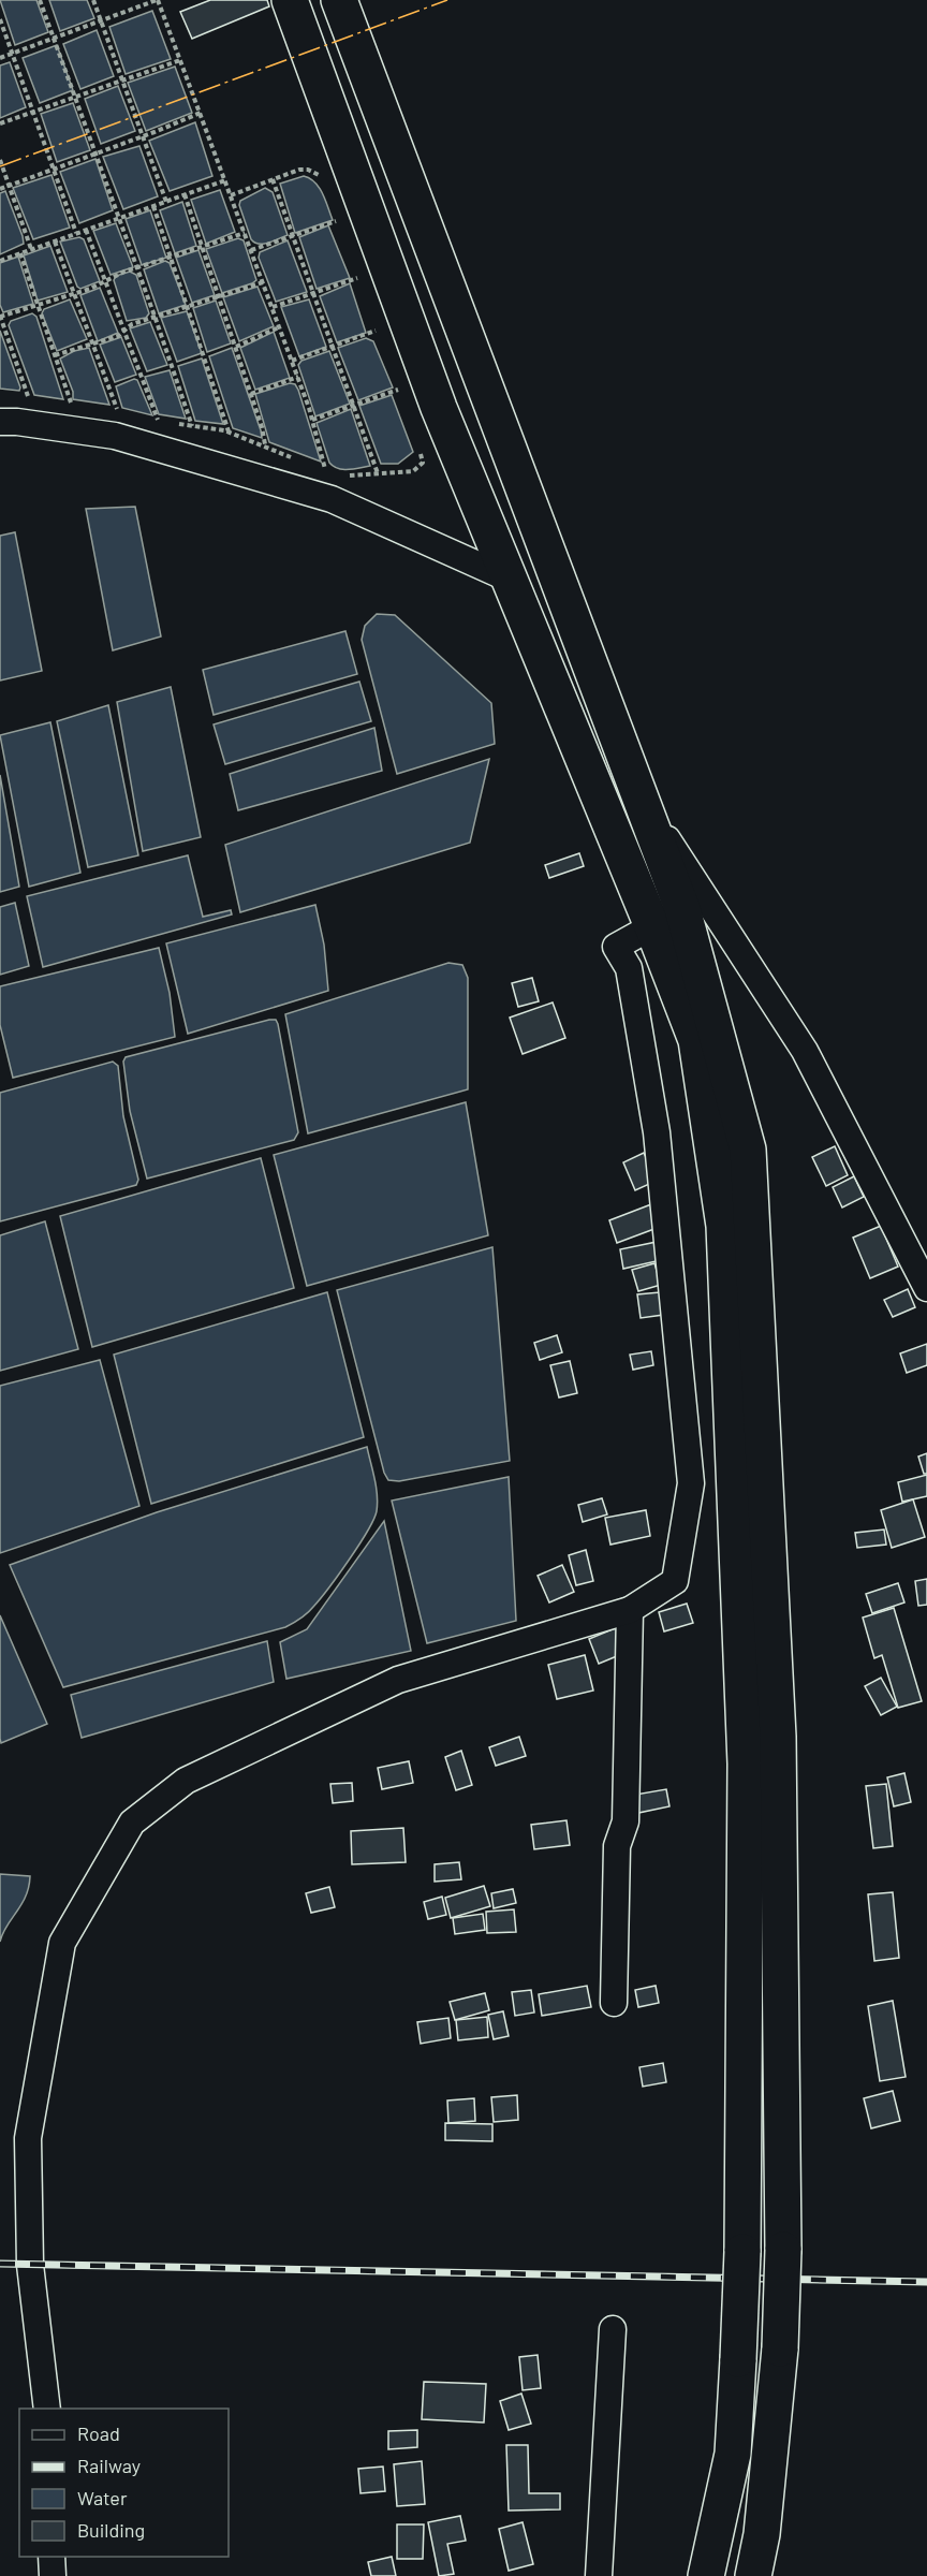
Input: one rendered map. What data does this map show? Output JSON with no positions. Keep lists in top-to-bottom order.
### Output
{
  "legend": [
    "Road",
    "Railway",
    "Water",
    "Building"
  ]
}
